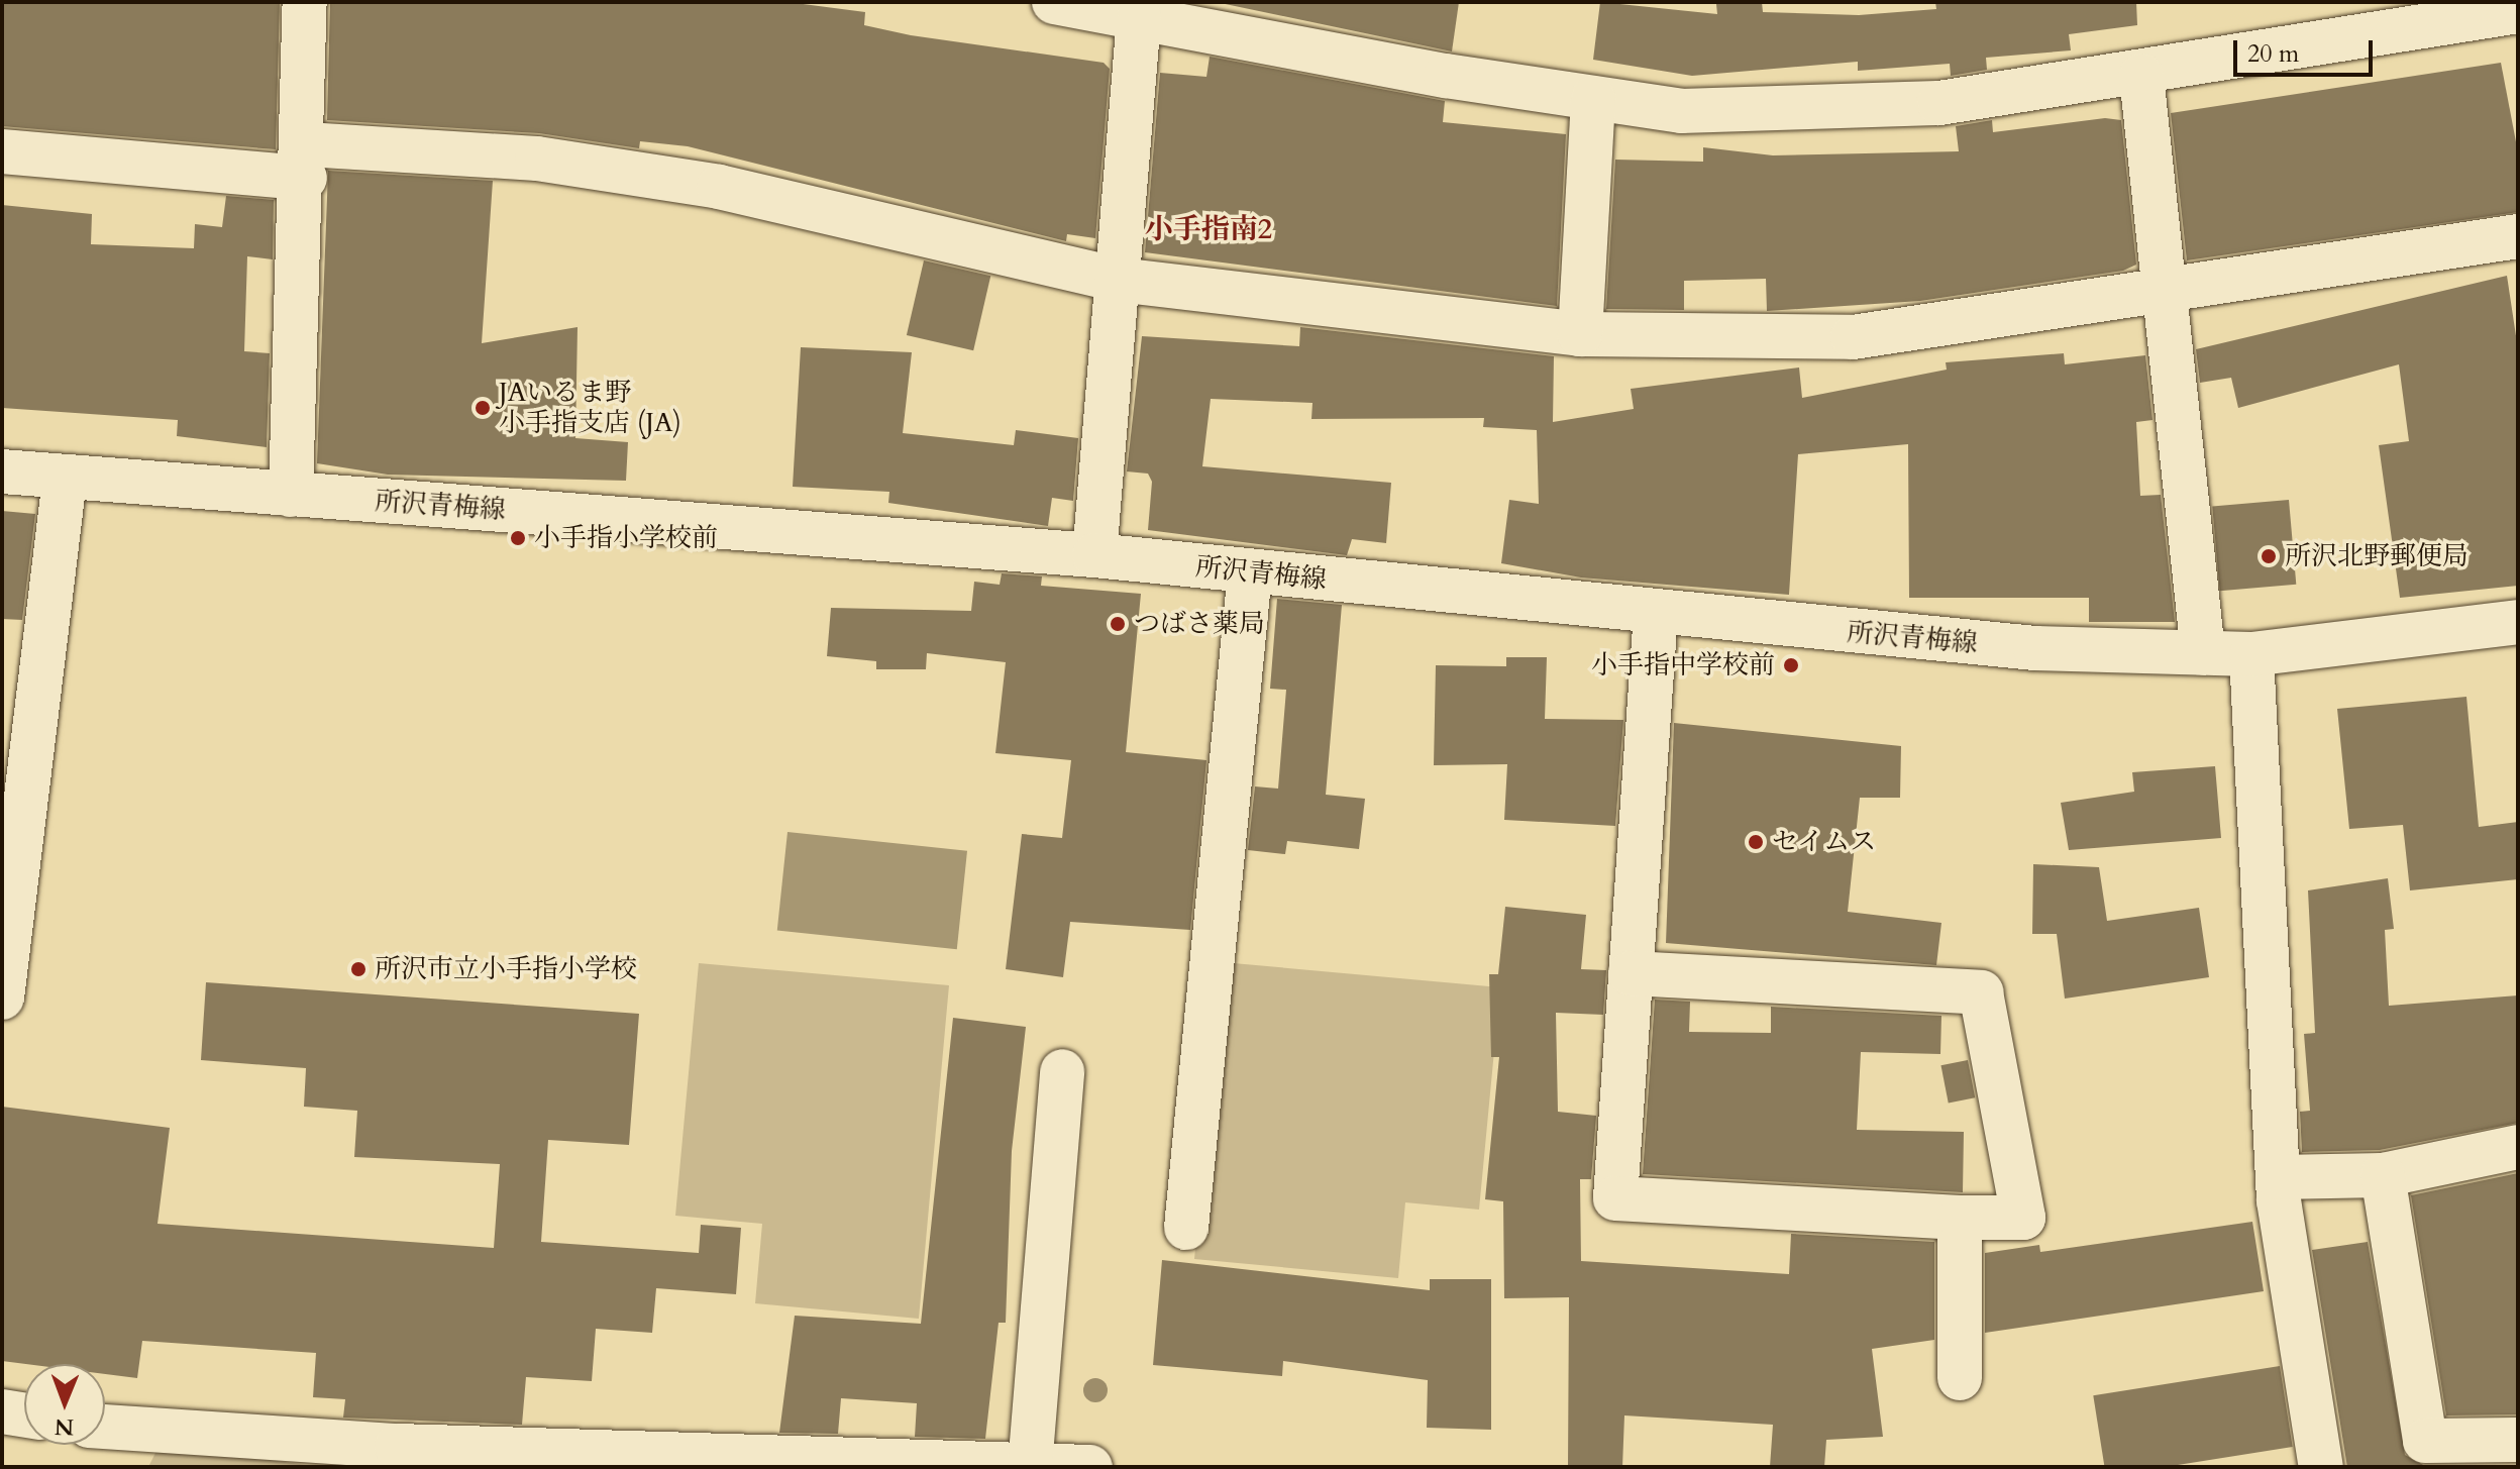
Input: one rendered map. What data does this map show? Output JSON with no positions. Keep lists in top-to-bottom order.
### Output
{
  "streets": {
    "street": ["所沢青梅線"]
  },
  "districts": ["小手指南2"],
  "places": [
    "JAいるま野 小手指支店 (JA)",
    "小手指小学校前",
    "所沢北野郵便局",
    "つばさ薬局",
    "小手指中学校前",
    "セイムス",
    "所沢市立小手指小学校"
  ],
  "scale_bar": "20 m",
  "north": "bottom"
}
